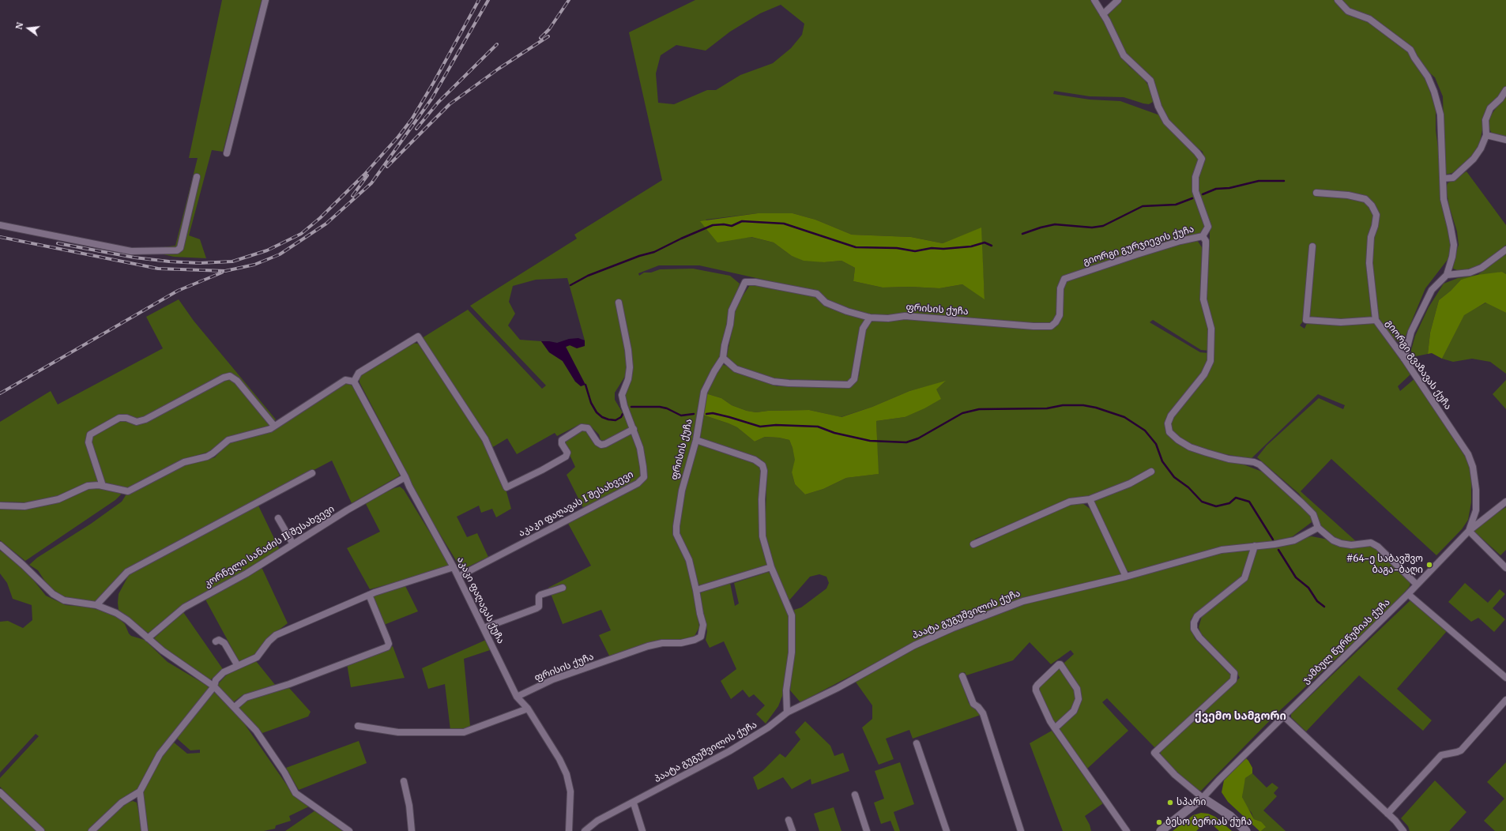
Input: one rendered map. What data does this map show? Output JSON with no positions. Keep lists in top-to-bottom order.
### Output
{
  "streets": {
    "street": [
      "გიორგი გურჯიევის ქუჩა",
      "ფრისის ქუჩა",
      "გიორგი გვაზავას ქუჩა",
      "აკაკი ფაღავას I შესახვევი",
      "კორნელი სანაძის II შესახვევი",
      "აკაკი ფაღავას ქუჩა",
      "პაატა გუგუშვილის ქუჩა",
      "ჯამბულ წურწუმიას ქუჩა"
    ]
  },
  "crossings": [
    ["გიორგი გურჯიევის ქუჩა", "ფრისის ქუჩა"],
    ["გიორგი გურჯიევის ქუჩა", "პაატა გუგუშვილის ქუჩა"],
    ["გიორგი გურჯიევის ქუჩა", "ჯამბულ წურწუმიას ქუჩა"],
    ["ფრისის ქუჩა", "აკაკი ფაღავას ქუჩა"],
    ["გიორგი გვაზავას ქუჩა", "ჯამბულ წურწუმიას ქუჩა"],
    ["აკაკი ფაღავას I შესახვევი", "აკაკი ფაღავას ქუჩა"],
    ["კორნელი სანაძის II შესახვევი", "აკაკი ფაღავას ქუჩა"]
  ],
  "districts": ["ქვემო სამგორი"],
  "places": ["#64-ე საბავშვო ბაგა-ბაღი", "სპარი", "ბესო ბერიას ქუჩა"],
  "north": "left"
}
